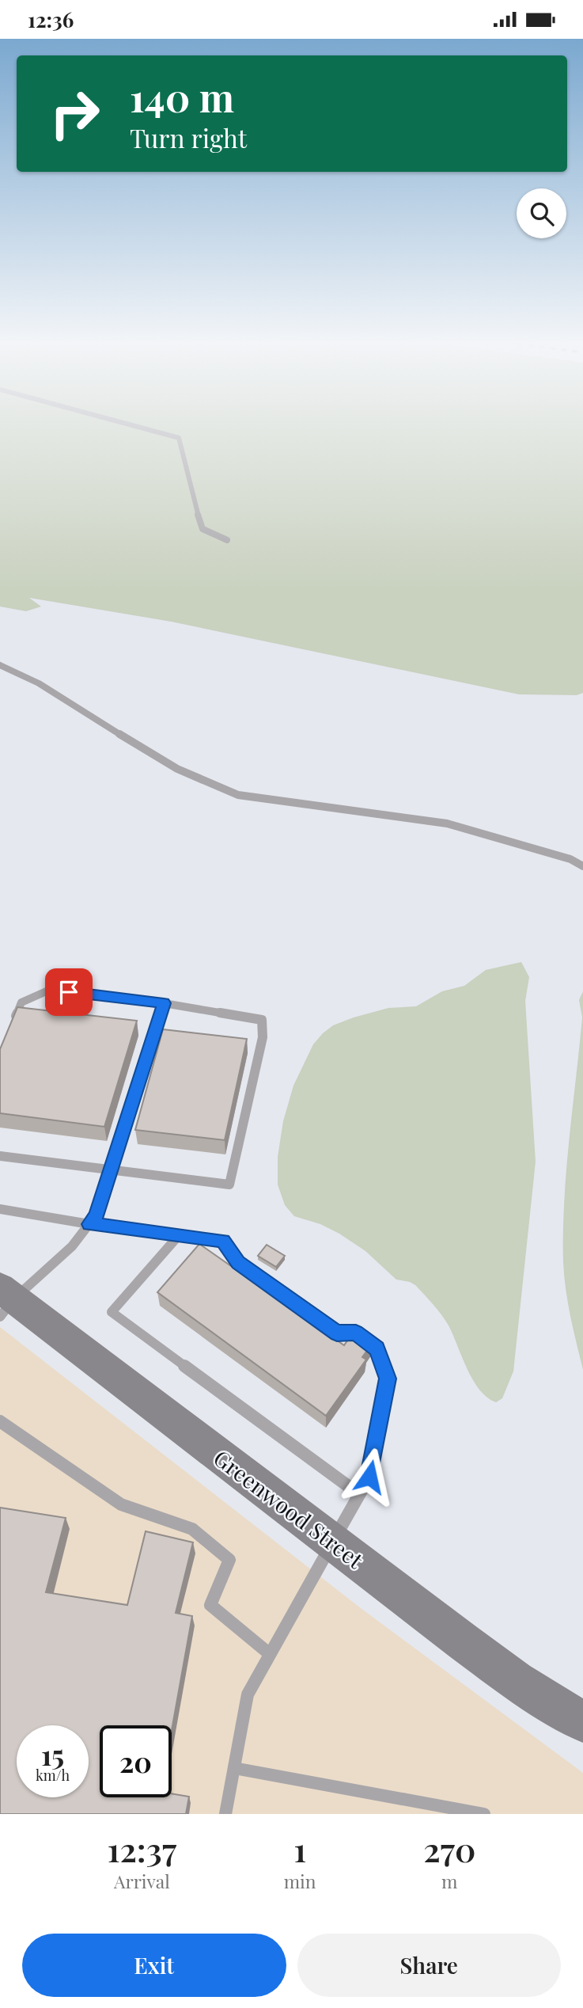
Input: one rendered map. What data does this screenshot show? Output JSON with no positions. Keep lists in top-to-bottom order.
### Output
{
  "streets": {
    "main road": ["Greenwood Street"]
  },
  "page": {
    "status": "12:36",
    "turn": ["140 m", "Turn right"],
    "speed": "15 km/h",
    "limit": "20",
    "eta": [
      "12:37",
      "Arrival",
      "1",
      "min",
      "270",
      "m"
    ],
    "buttons": ["Exit", "Share"]
  }
}
